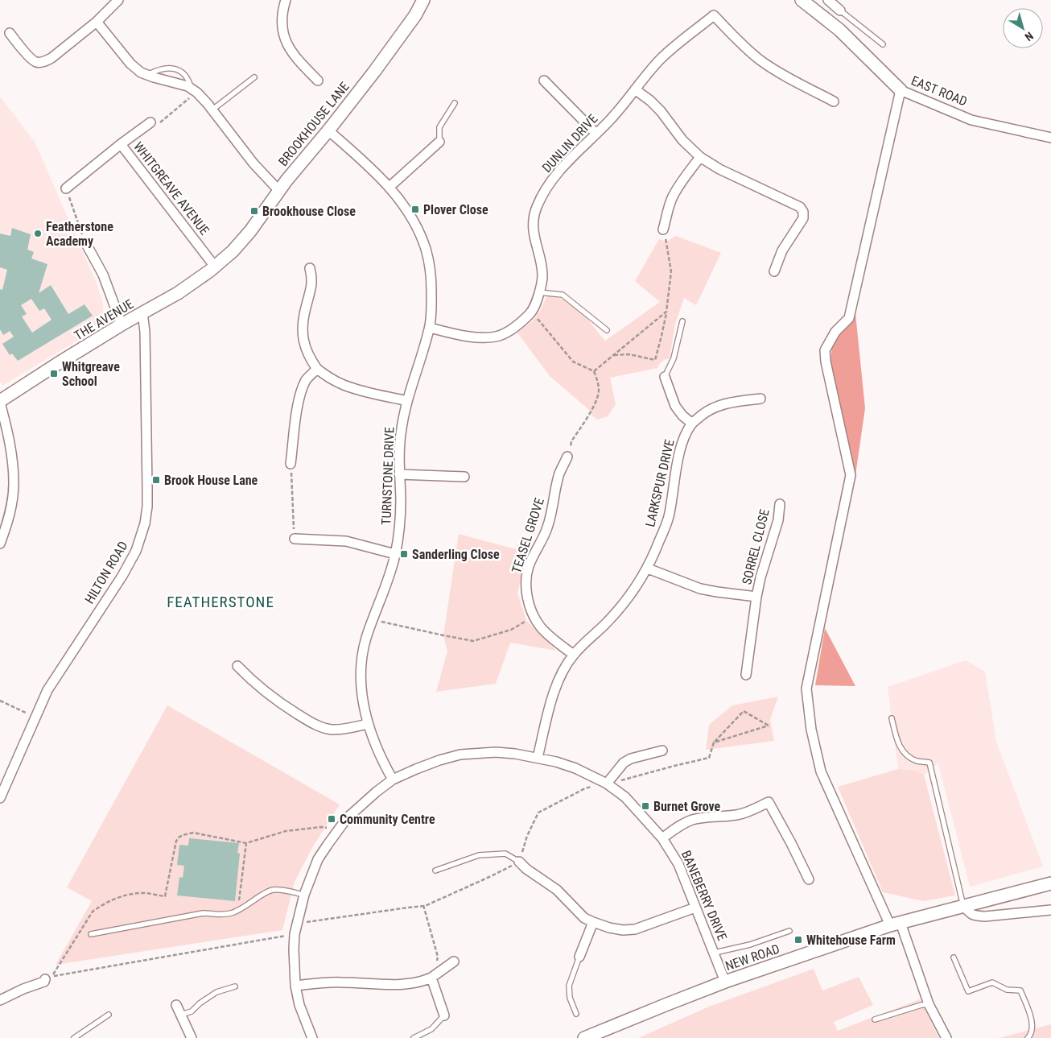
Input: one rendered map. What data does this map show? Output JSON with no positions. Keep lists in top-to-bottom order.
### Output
{
  "streets": {
    "street": [
      "EAST ROAD",
      "BROOKHOUSE LANE",
      "DUNLIN DRIVE",
      "WHITGREAVE AVENUE",
      "THE AVENUE",
      "TURNSTONE DRIVE",
      "LARKSPUR DRIVE",
      "TEASEL GROVE",
      "SORREL CLOSE",
      "HILTON ROAD",
      "BANEBERRY DRIVE",
      "NEW ROAD"
    ]
  },
  "crossings": [
    ["BROOKHOUSE LANE", "WHITGREAVE AVENUE"],
    ["BROOKHOUSE LANE", "THE AVENUE"],
    ["BROOKHOUSE LANE", "TURNSTONE DRIVE"],
    ["DUNLIN DRIVE", "TURNSTONE DRIVE"],
    ["WHITGREAVE AVENUE", "THE AVENUE"],
    ["THE AVENUE", "HILTON ROAD"],
    ["TURNSTONE DRIVE", "BANEBERRY DRIVE"],
    ["LARKSPUR DRIVE", "TEASEL GROVE"],
    ["LARKSPUR DRIVE", "SORREL CLOSE"],
    ["LARKSPUR DRIVE", "BANEBERRY DRIVE"],
    ["BANEBERRY DRIVE", "NEW ROAD"]
  ],
  "districts": ["FEATHERSTONE"],
  "places": {
    "transit": [
      "Plover Close",
      "Brookhouse Close",
      "Whitgreave School",
      "Brook House Lane",
      "Sanderling Close",
      "Burnet Grove",
      "Community Centre",
      "Whitehouse Farm"
    ],
    "other": ["Featherstone Academy"]
  },
  "north": "bottom right"
}
